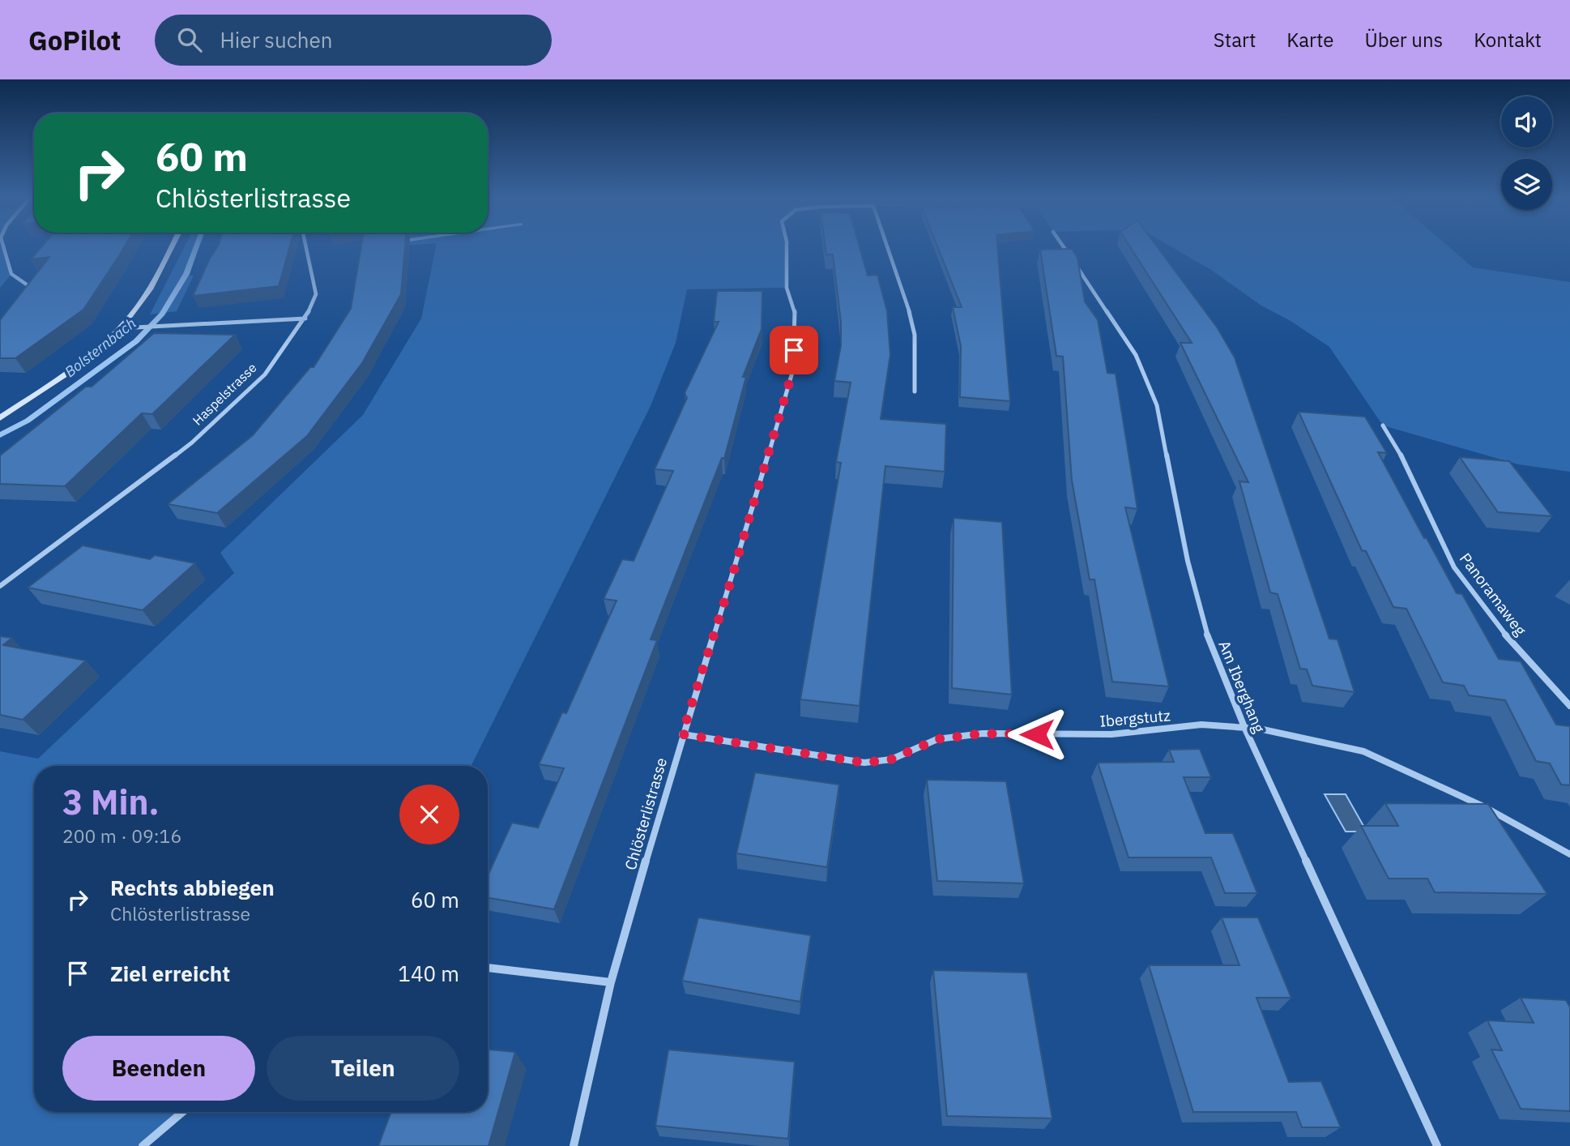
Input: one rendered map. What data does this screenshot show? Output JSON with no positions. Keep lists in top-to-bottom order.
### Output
{
  "streets": {
    "street": [
      "Haspelstrasse",
      "Panoramaweg",
      "Am Iberghang",
      "Ibergstutz",
      "Chlösterlistrasse"
    ]
  },
  "crossings": [
    ["Am Iberghang", "Ibergstutz"],
    ["Ibergstutz", "Chlösterlistrasse"]
  ],
  "water": ["Bolsternbach"],
  "page": {
    "header": "GoPilot",
    "search": "Hier suchen",
    "nav": [
      "Start",
      "Karte",
      "Über uns",
      "Kontakt"
    ],
    "turn": ["60 m", "Chlösterlistrasse"],
    "heading": ["3 Min.", "200 m · 09:16"],
    "list": [
      {
        "name": "Rechts abbiegen",
        "note": "Chlösterlistrasse",
        "value": "60 m"
      },
      {
        "name": "Ziel erreicht",
        "value": "140 m"
      }
    ],
    "buttons": ["Beenden", "Teilen"]
  }
}
